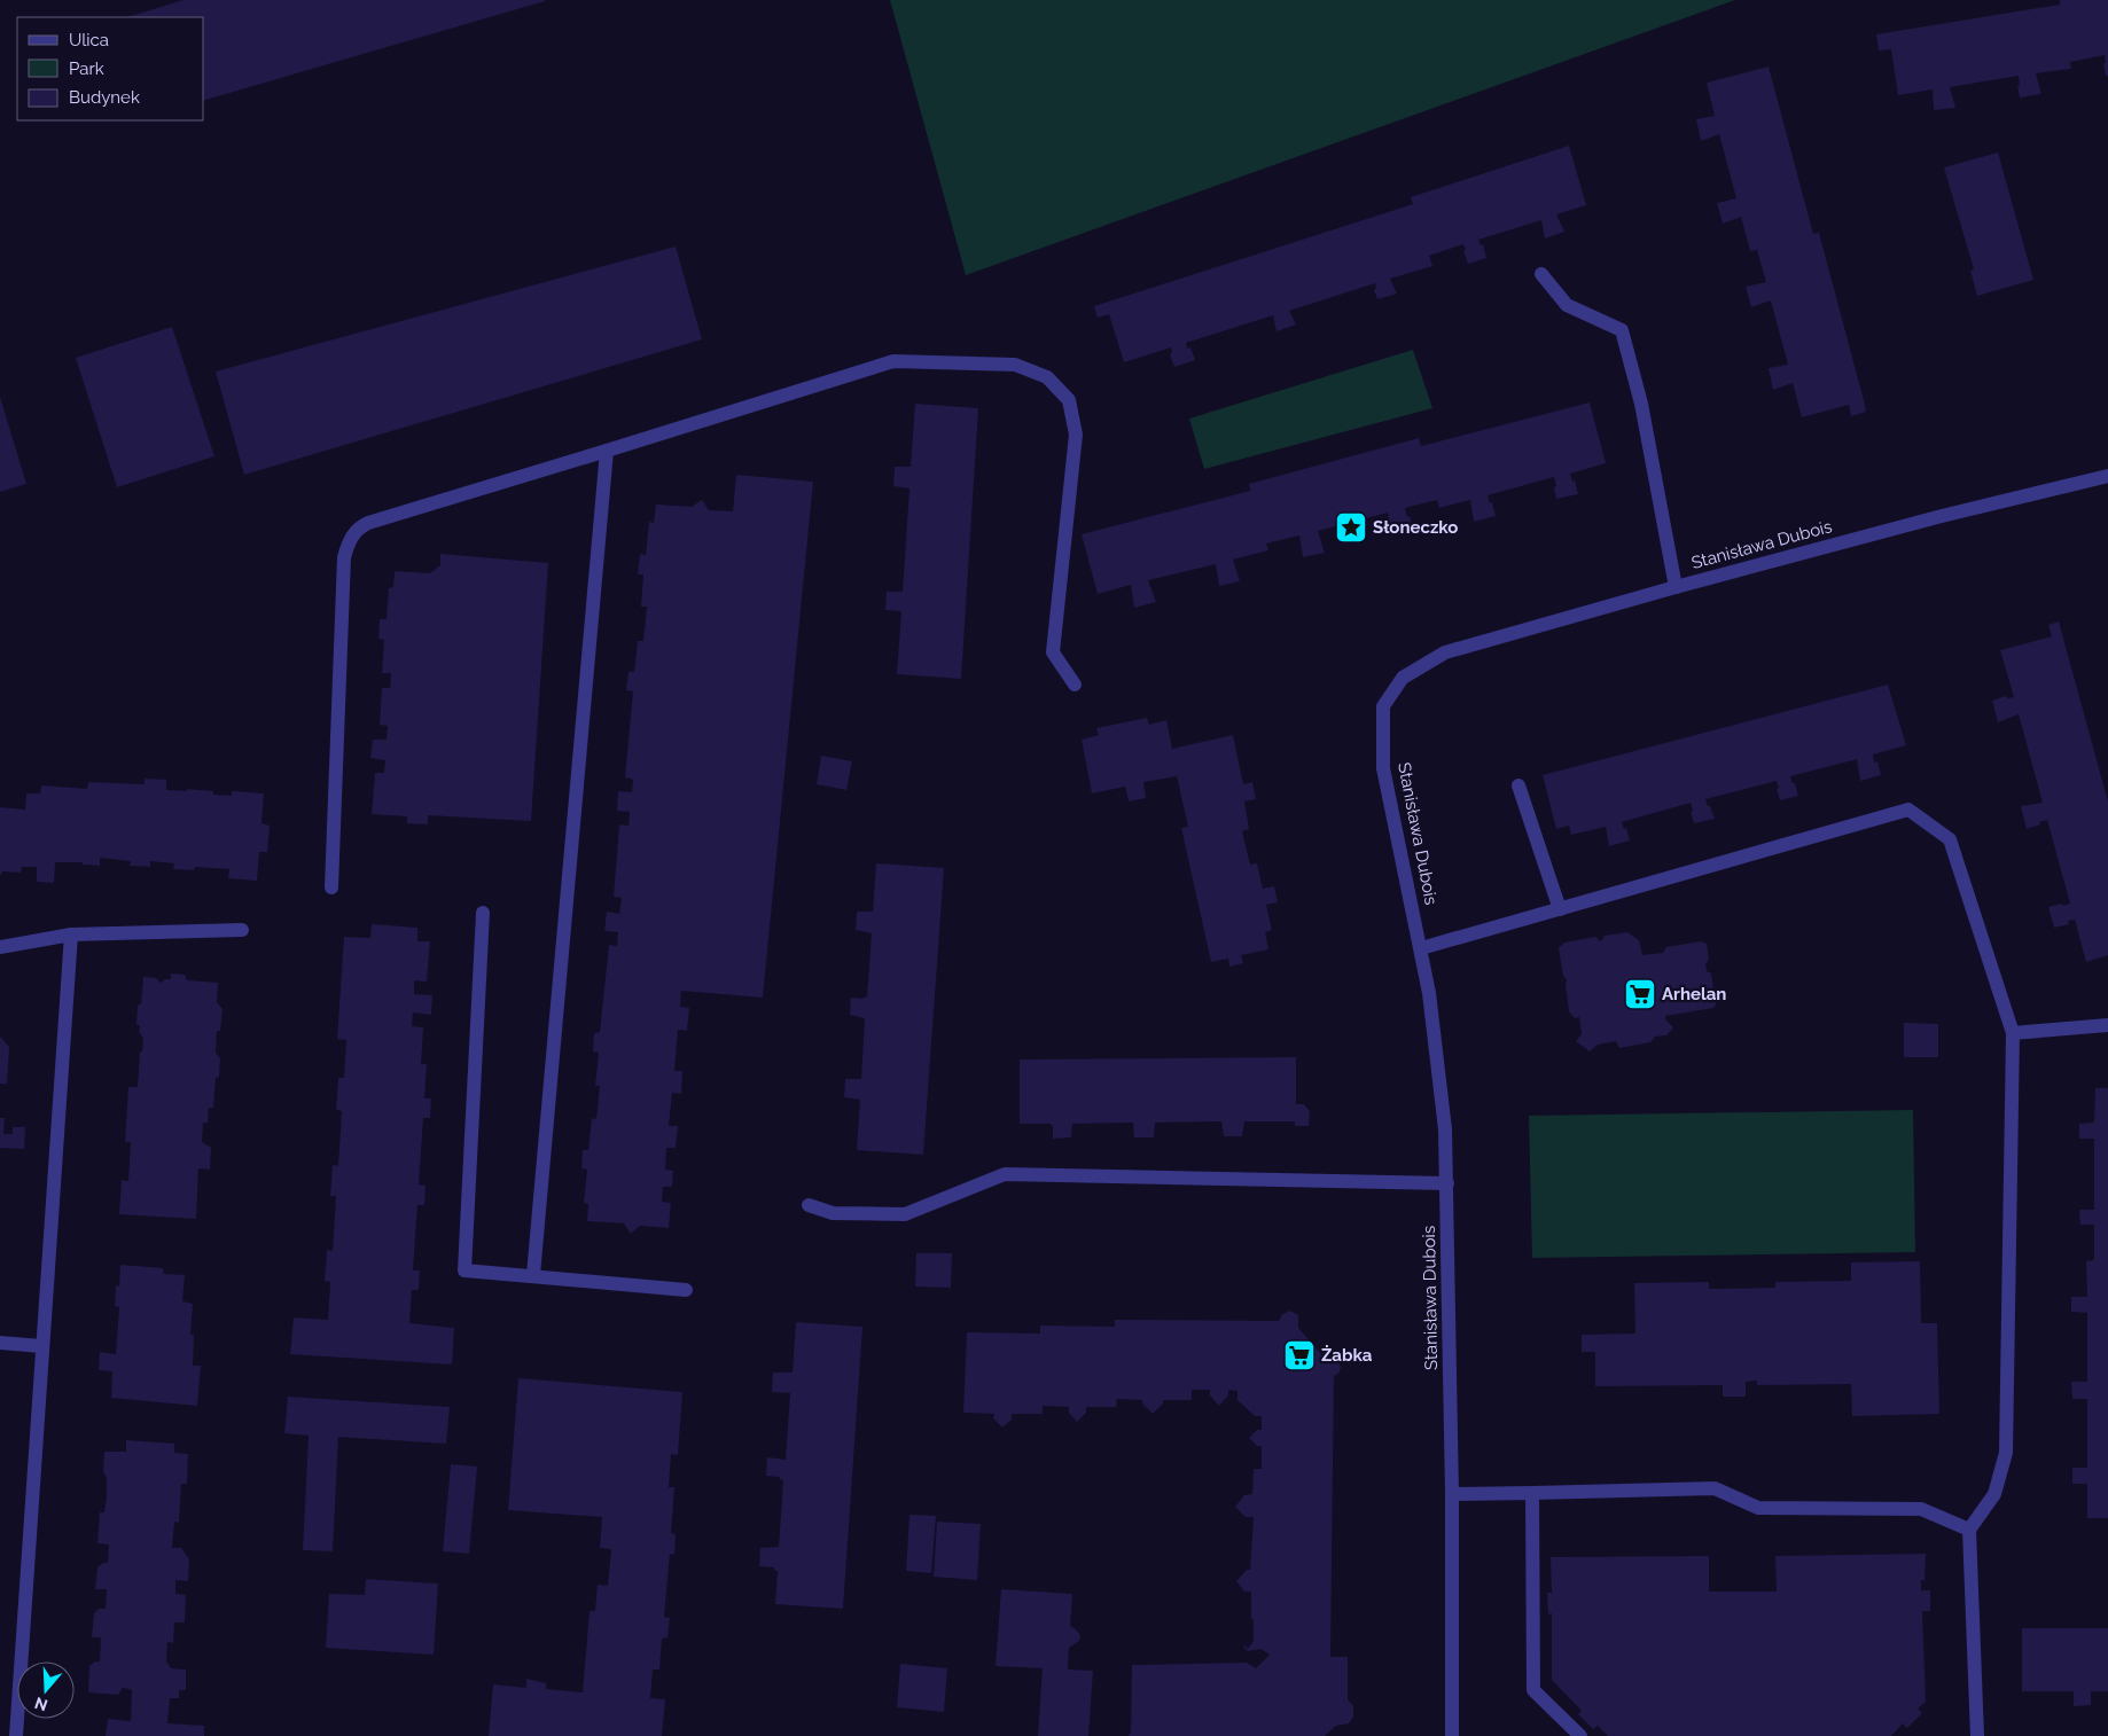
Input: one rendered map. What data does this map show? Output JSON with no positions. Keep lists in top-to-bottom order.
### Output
{
  "streets": {
    "street": ["Stanisława Dubois"]
  },
  "places": {
    "place": ["Słoneczko"],
    "supermarket": ["Arhelan", "Żabka"]
  },
  "legend": ["Ulica", "Park", "Budynek"],
  "north": "bottom"
}
